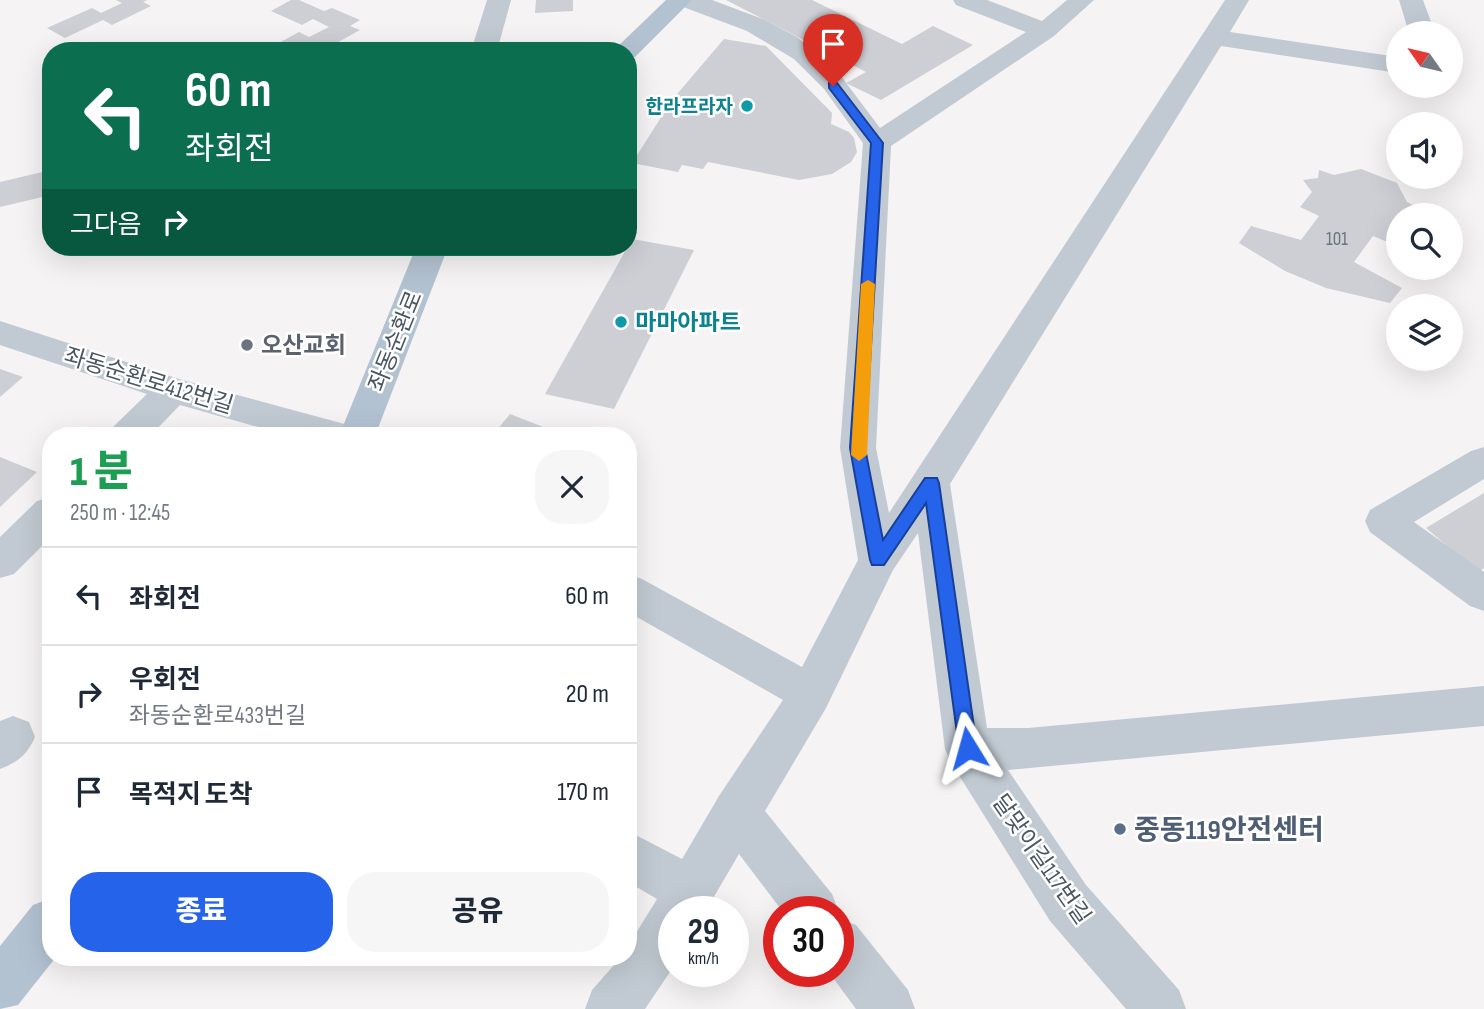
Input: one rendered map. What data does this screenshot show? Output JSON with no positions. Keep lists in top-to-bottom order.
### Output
{
  "streets": {
    "main road": ["좌동순환로"],
    "street": ["좌동순환로412번길", "달맞이길117번길"]
  },
  "places": [
    "한라프라자",
    "마마아파트",
    "오산교회",
    "중동119안전센터"
  ],
  "house_numbers": ["101"],
  "north": "top left",
  "page": {
    "turn": ["60 m", "좌회전"],
    "then": "그다음",
    "heading": ["1 분", "250 m · 12:45"],
    "list": [
      {
        "name": "좌회전",
        "value": "60 m"
      },
      {
        "name": "우회전",
        "note": "좌동순환로433번길",
        "value": "20 m"
      },
      {
        "name": "목적지 도착",
        "value": "170 m"
      }
    ],
    "buttons": ["종료", "공유"],
    "speed": "29 km/h",
    "limit": "30"
  }
}
